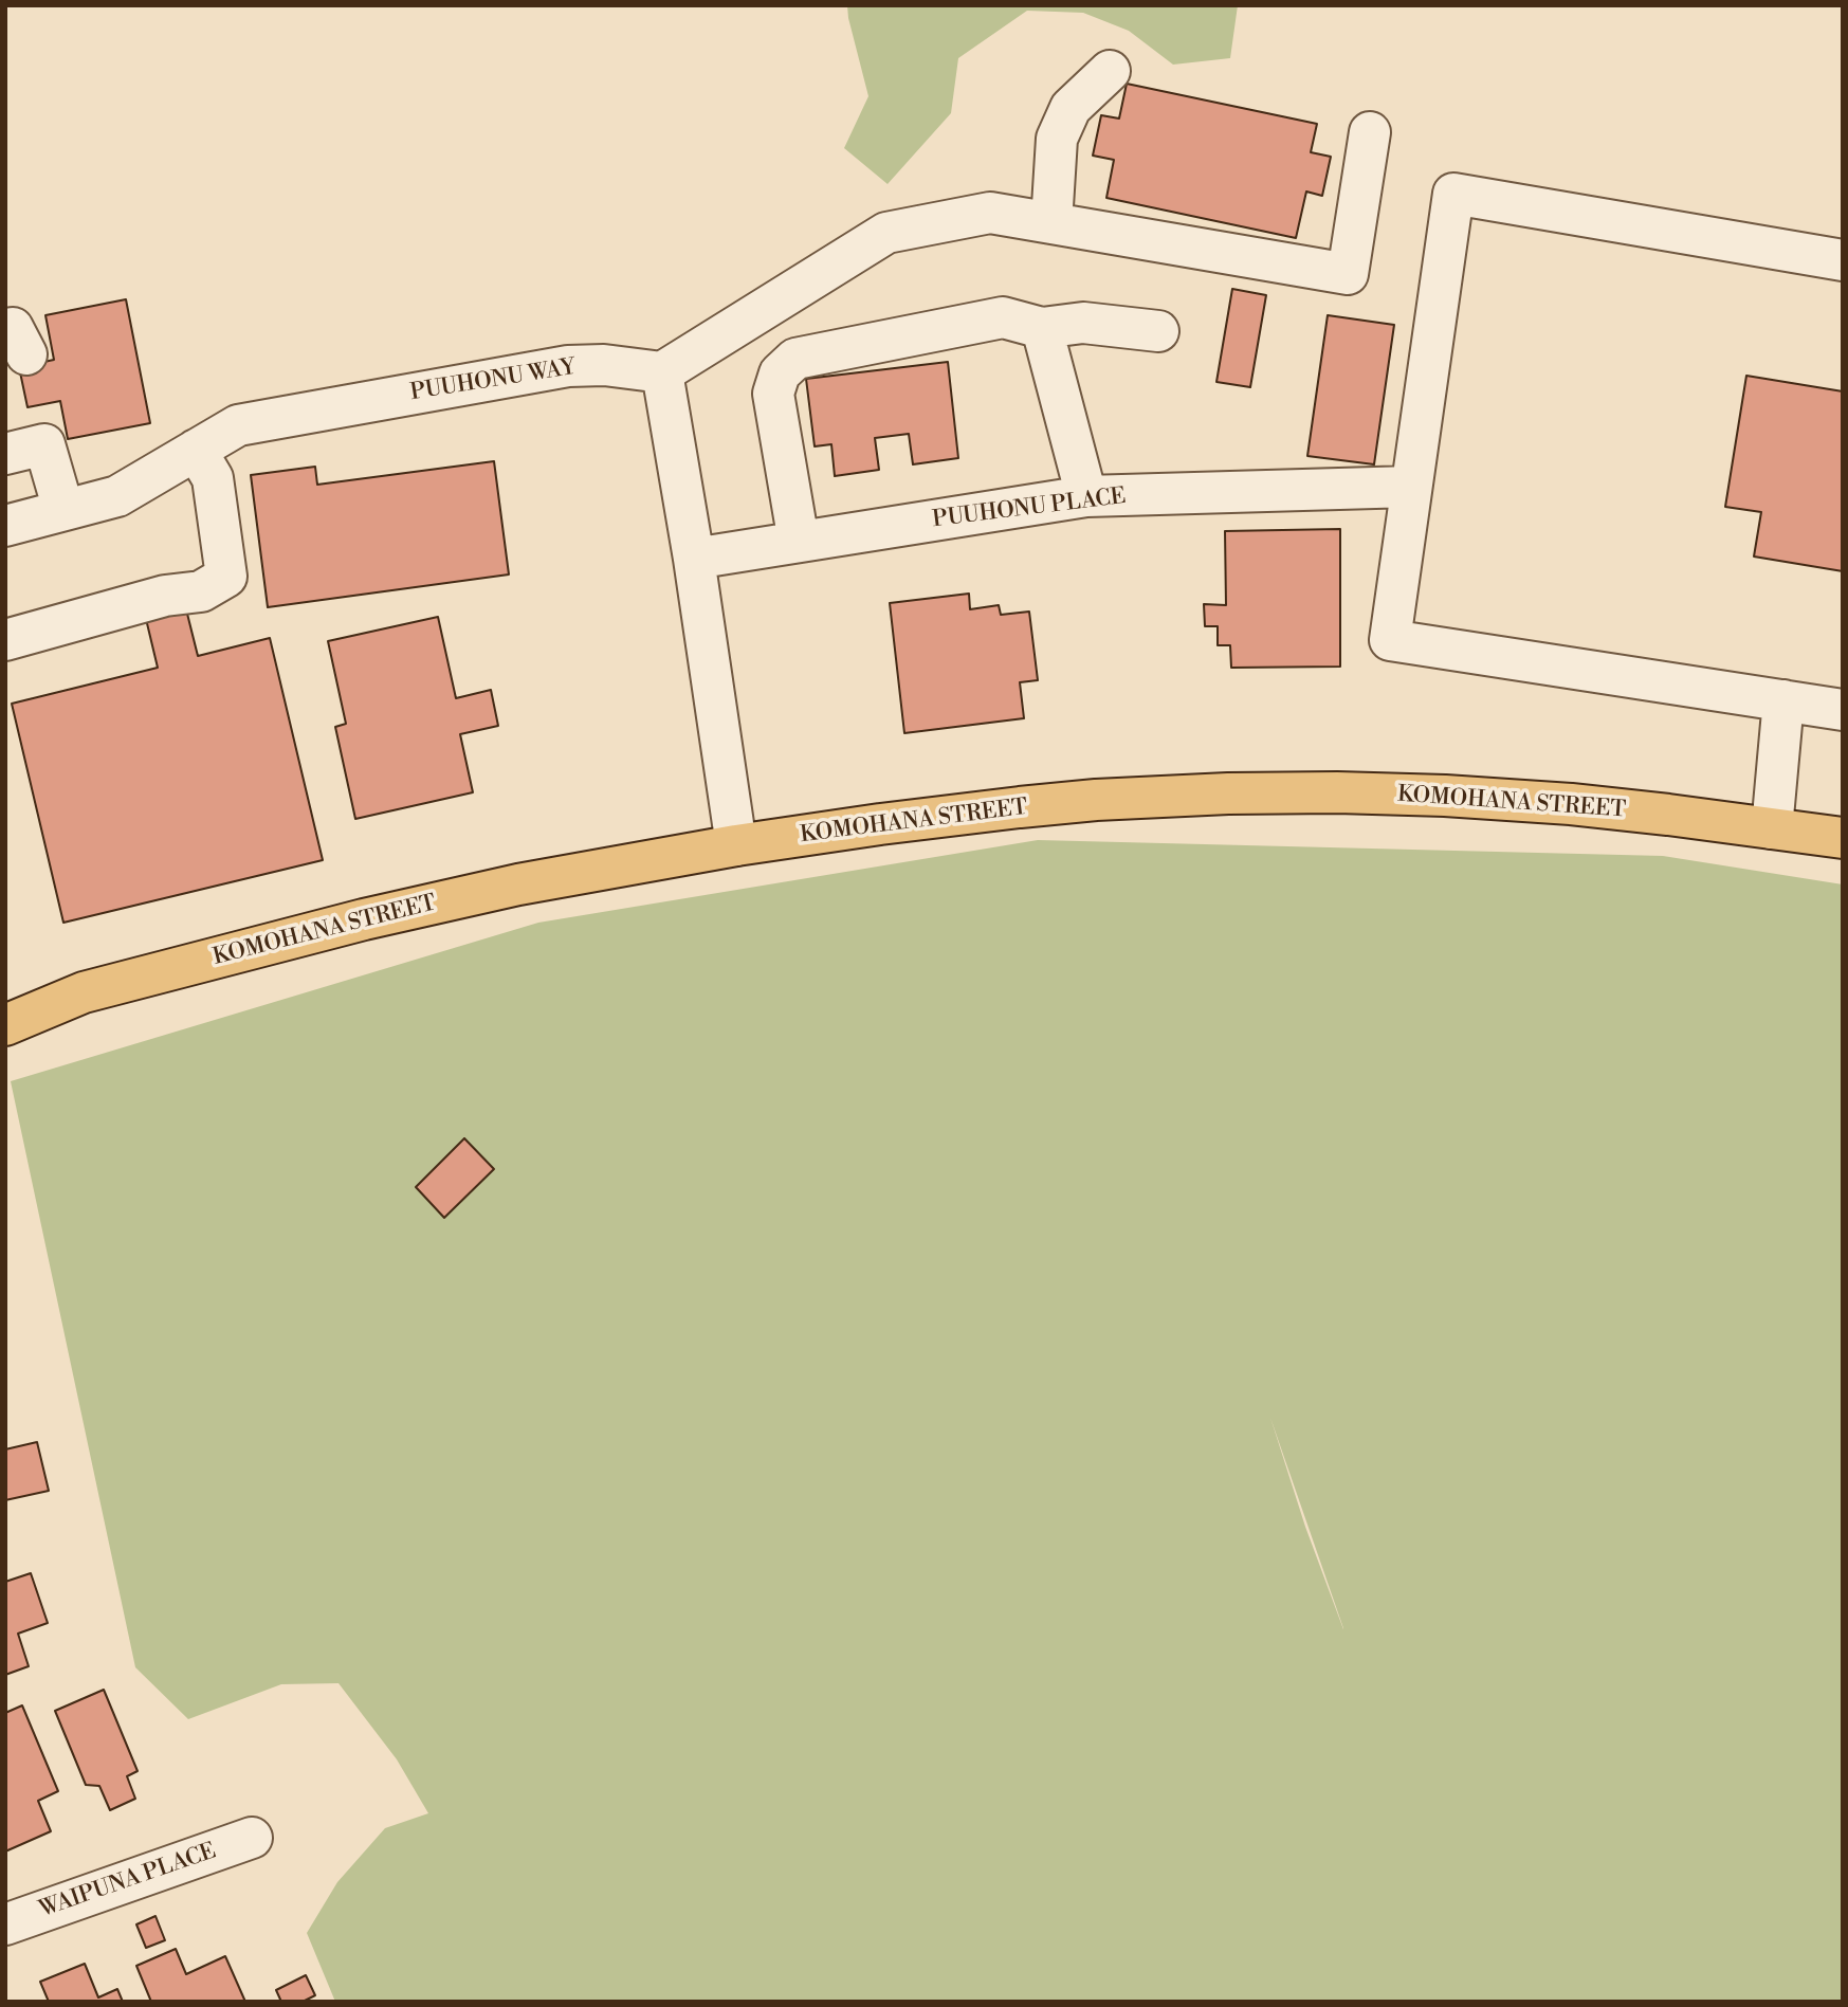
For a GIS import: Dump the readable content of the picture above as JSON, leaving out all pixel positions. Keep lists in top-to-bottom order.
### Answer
{
  "streets": {
    "main road": ["KOMOHANA STREET"],
    "street": ["PUUHONU WAY", "PUUHONU PLACE", "WAIPUNA PLACE"]
  }
}
